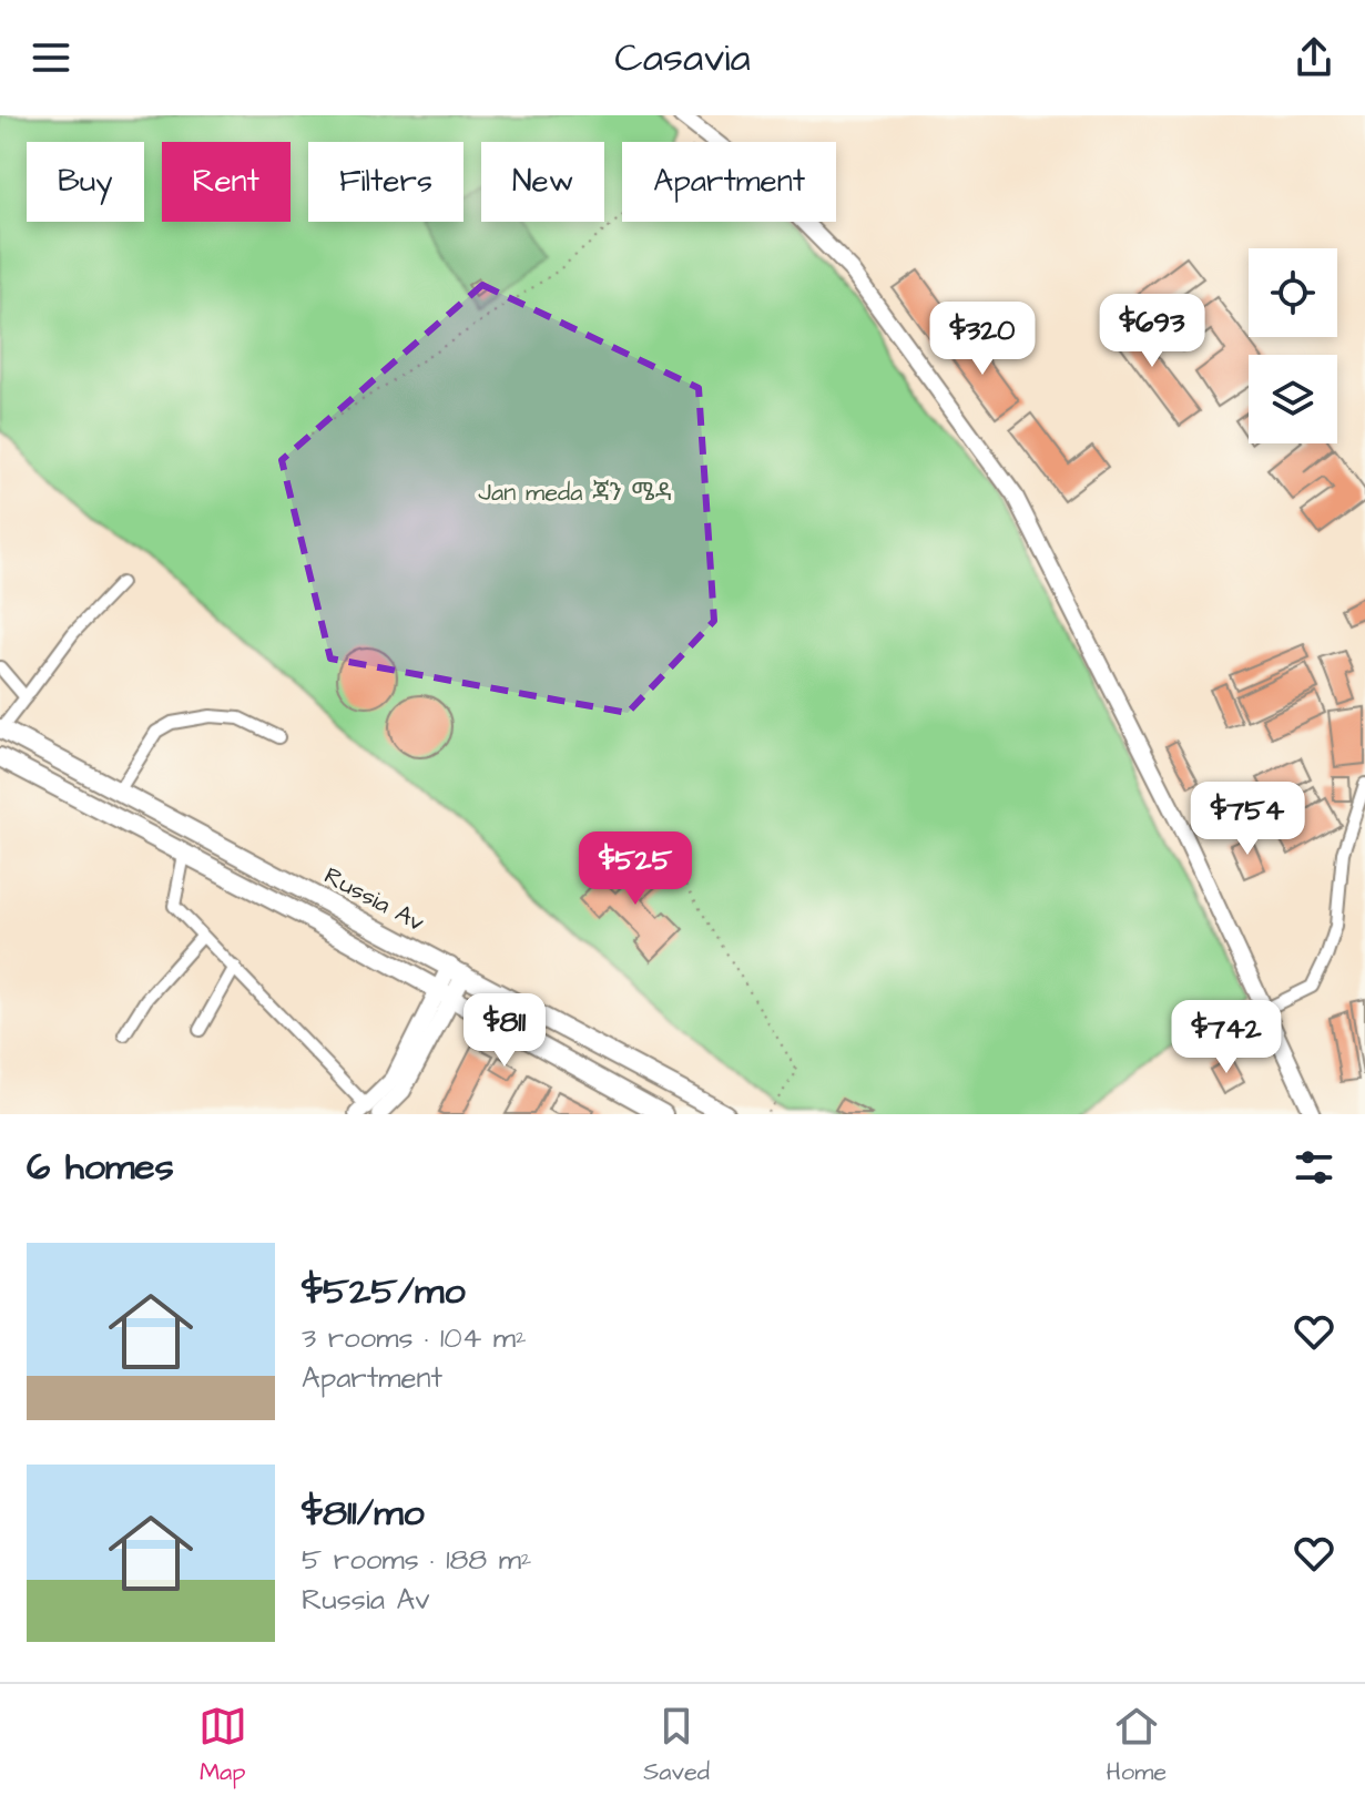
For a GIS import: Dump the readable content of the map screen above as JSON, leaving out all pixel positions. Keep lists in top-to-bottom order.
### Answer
{
  "streets": {
    "main road": ["Russia Av"]
  },
  "parks": ["Jan meda ጃን ሜዳ"],
  "page": {
    "header": "Casavia",
    "chip": [
      "Buy",
      "Rent",
      "Filters",
      "New",
      "Apartment"
    ],
    "price": [
      "$693",
      "$320",
      "$754",
      "$525",
      "$811",
      "$742"
    ],
    "heading": "6 homes",
    "list": [
      {
        "name": "$525/mo",
        "note": "3 rooms · 104 m² · Apartment"
      },
      {
        "name": "$811/mo",
        "note": "5 rooms · 188 m² · Russia Av"
      }
    ],
    "tabs": ["Map", "Saved", "Home"]
  }
}
